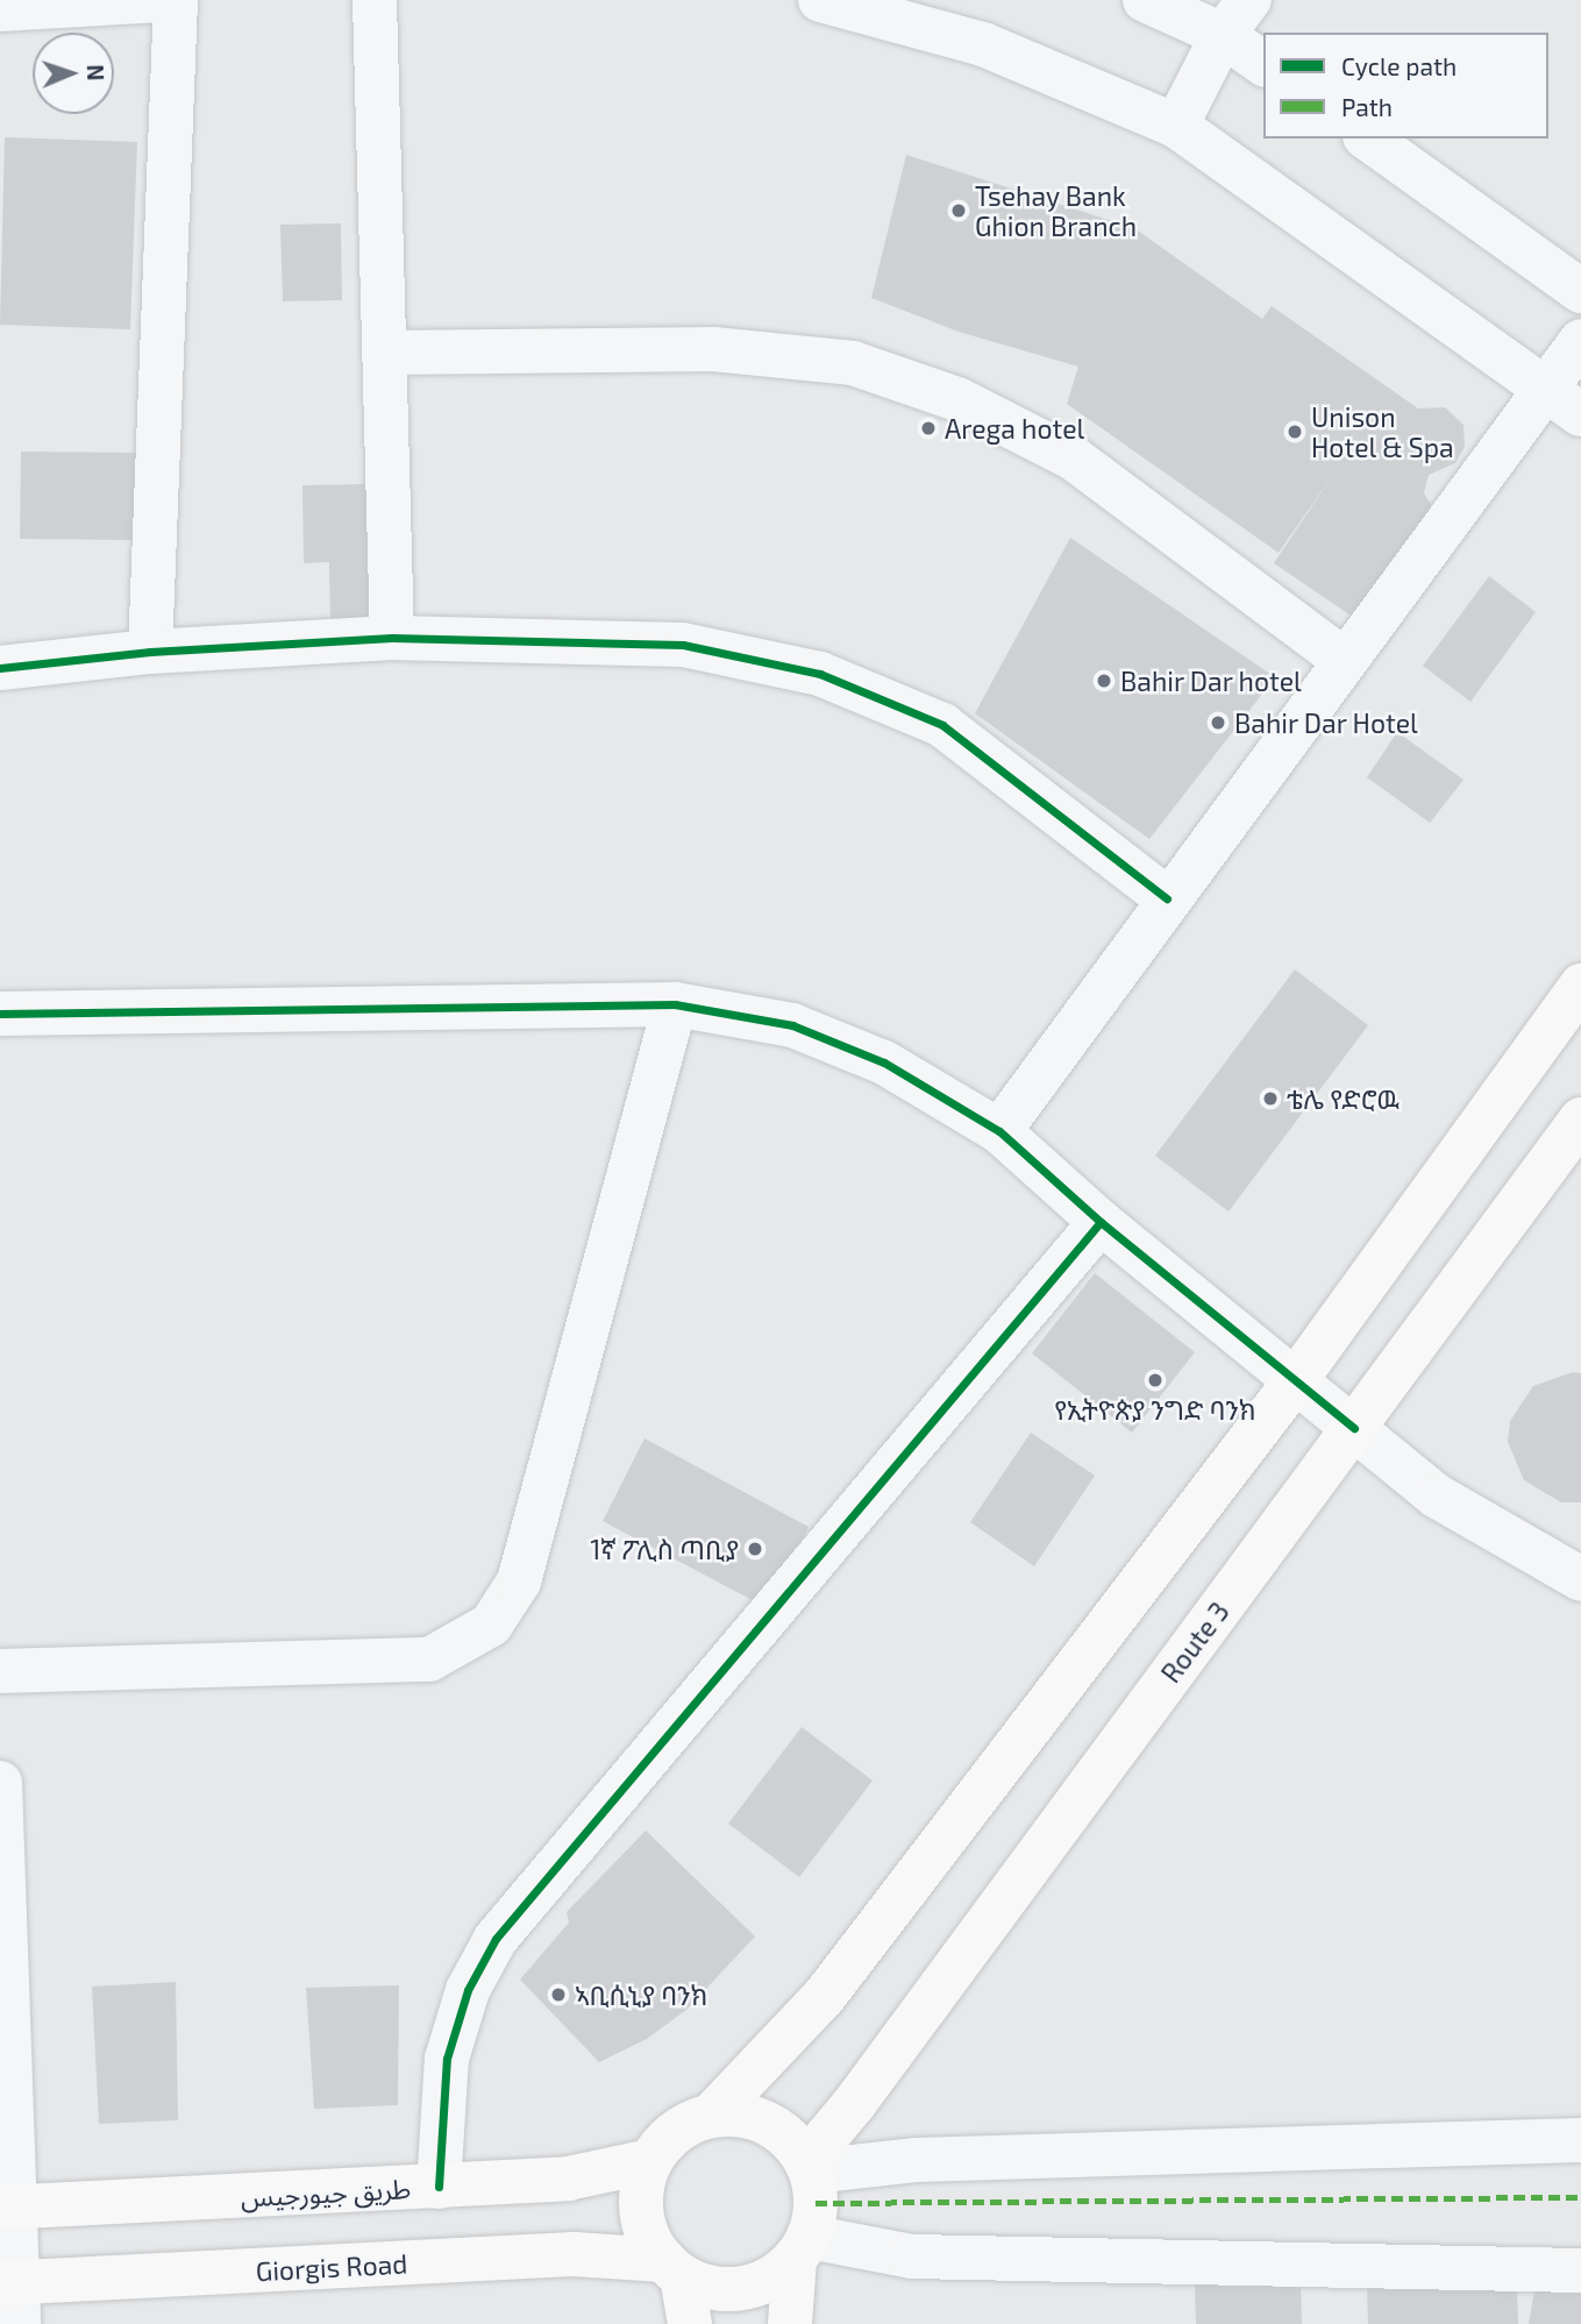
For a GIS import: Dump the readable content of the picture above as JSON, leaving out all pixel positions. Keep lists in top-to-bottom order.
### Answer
{
  "streets": {
    "main road": ["Route 3", "طريق جيورجيس", "Giorgis Road"]
  },
  "crossings": [
    ["Route 3", "طريق جيورجيس"],
    ["Route 3", "Giorgis Road"],
    ["طريق جيورجيس", "Giorgis Road"]
  ],
  "places": [
    "Tsehay Bank Ghion Branch",
    "Arega hotel",
    "Unison Hotel & Spa",
    "Bahir Dar hotel",
    "Bahir Dar Hotel",
    "ቴሌ የድሮዉ",
    "የኢትዮጵያ ንግድ ባንክ",
    "1ኛ ፖሊስ ጣቢያ",
    "ኣቢሲኒያ ባንክ"
  ],
  "legend": ["Cycle path", "Path"],
  "north": "right"
}
